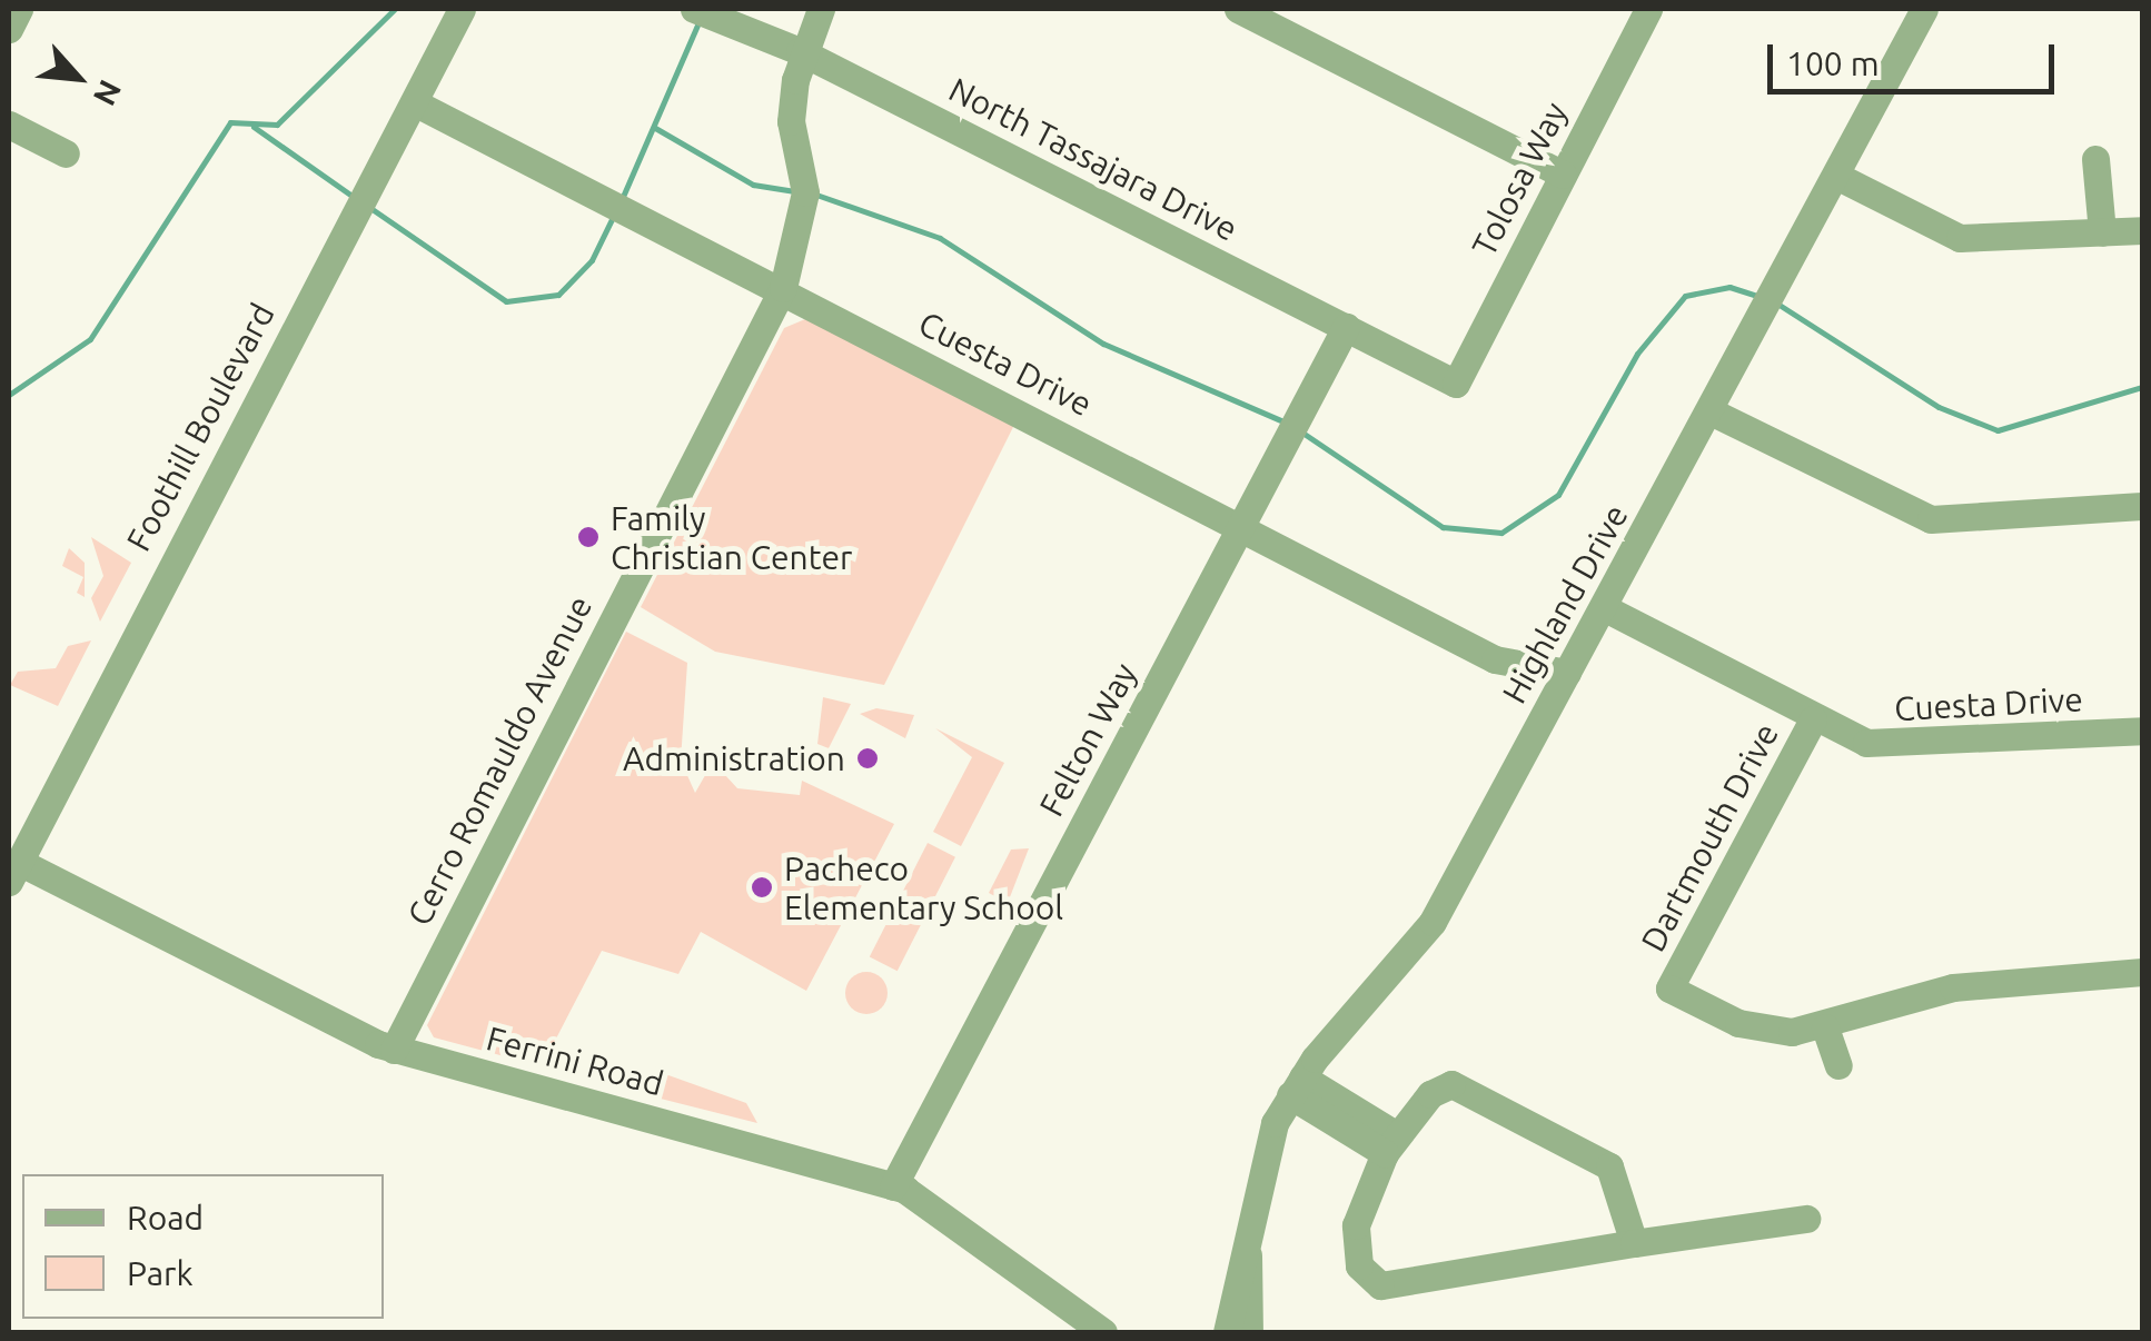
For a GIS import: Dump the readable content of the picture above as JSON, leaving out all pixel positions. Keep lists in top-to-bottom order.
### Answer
{
  "streets": {
    "street": [
      "North Tassajara Drive",
      "Tolosa Way",
      "Cuesta Drive",
      "Foothill Boulevard",
      "Highland Drive",
      "Felton Way",
      "Cerro Romauldo Avenue",
      "Dartmouth Drive",
      "Ferrini Road"
    ]
  },
  "crossings": [
    ["North Tassajara Drive", "Tolosa Way"],
    ["North Tassajara Drive", "Felton Way"],
    ["North Tassajara Drive", "Cerro Romauldo Avenue"],
    ["Cuesta Drive", "Foothill Boulevard"],
    ["Cuesta Drive", "Highland Drive"],
    ["Cuesta Drive", "Felton Way"],
    ["Cuesta Drive", "Cerro Romauldo Avenue"],
    ["Cuesta Drive", "Dartmouth Drive"],
    ["Foothill Boulevard", "Ferrini Road"],
    ["Felton Way", "Ferrini Road"],
    ["Cerro Romauldo Avenue", "Ferrini Road"]
  ],
  "places": ["Family Christian Center", "Administration", "Pacheco Elementary School"],
  "legend": ["Road", "Park"],
  "scale_bar": "100 m",
  "north": "bottom right"
}
